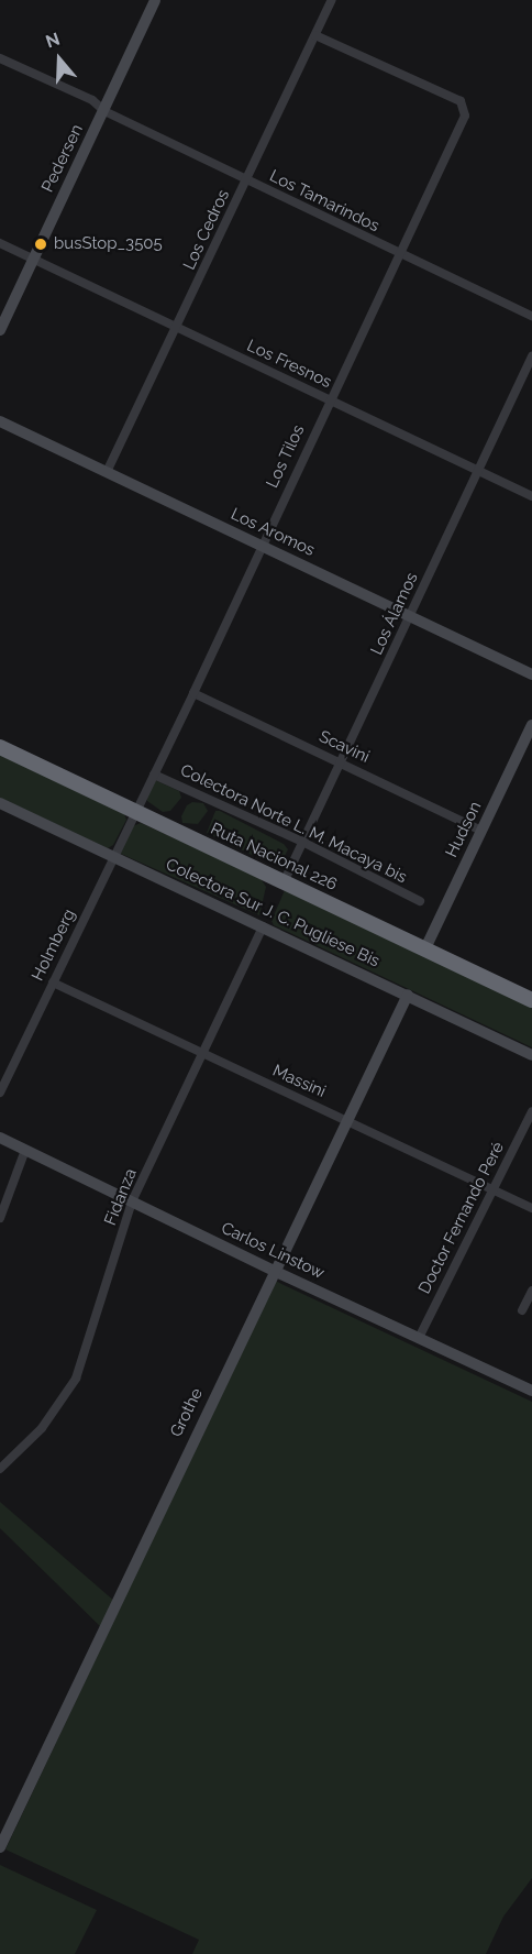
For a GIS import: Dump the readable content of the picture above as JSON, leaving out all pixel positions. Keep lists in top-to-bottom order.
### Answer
{
  "streets": {
    "highway": ["Ruta Nacional 226"],
    "street": [
      "Pedersen",
      "Los Tamarindos",
      "Los Cedros",
      "Los Fresnos",
      "Los Tilos",
      "Los Aromos",
      "Los Álamos",
      "Scavini",
      "Colectora Norte L. M. Macaya bis",
      "Hudson",
      "Colectora Sur J. C. Pugliese Bis",
      "Holmberg",
      "Massini",
      "Fidanza",
      "Doctor Fernando Peré",
      "Carlos Linstow",
      "Grothe"
    ]
  },
  "crossings": [
    ["Pedersen", "Los Tamarindos"],
    ["Pedersen", "Los Fresnos"],
    ["Los Tamarindos", "Los Cedros"],
    ["Los Tamarindos", "Los Tilos"],
    ["Los Cedros", "Los Fresnos"],
    ["Los Cedros", "Los Tilos"],
    ["Los Cedros", "Los Aromos"],
    ["Los Fresnos", "Los Tilos"],
    ["Los Fresnos", "Los Álamos"],
    ["Los Tilos", "Los Aromos"],
    ["Los Tilos", "Scavini"],
    ["Los Tilos", "Colectora Norte L. M. Macaya bis"],
    ["Los Tilos", "Ruta Nacional 226"],
    ["Los Tilos", "Holmberg"],
    ["Los Aromos", "Los Álamos"],
    ["Los Álamos", "Scavini"],
    ["Los Álamos", "Colectora Norte L. M. Macaya bis"],
    ["Los Álamos", "Ruta Nacional 226"],
    ["Scavini", "Hudson"],
    ["Hudson", "Ruta Nacional 226"],
    ["Ruta Nacional 226", "Holmberg"],
    ["Colectora Sur J. C. Pugliese Bis", "Holmberg"],
    ["Colectora Sur J. C. Pugliese Bis", "Fidanza"],
    ["Colectora Sur J. C. Pugliese Bis", "Grothe"],
    ["Holmberg", "Massini"],
    ["Massini", "Fidanza"],
    ["Massini", "Doctor Fernando Peré"],
    ["Massini", "Grothe"],
    ["Fidanza", "Carlos Linstow"],
    ["Doctor Fernando Peré", "Carlos Linstow"],
    ["Carlos Linstow", "Grothe"]
  ],
  "places": ["busStop_3505"],
  "north": "top"
}
